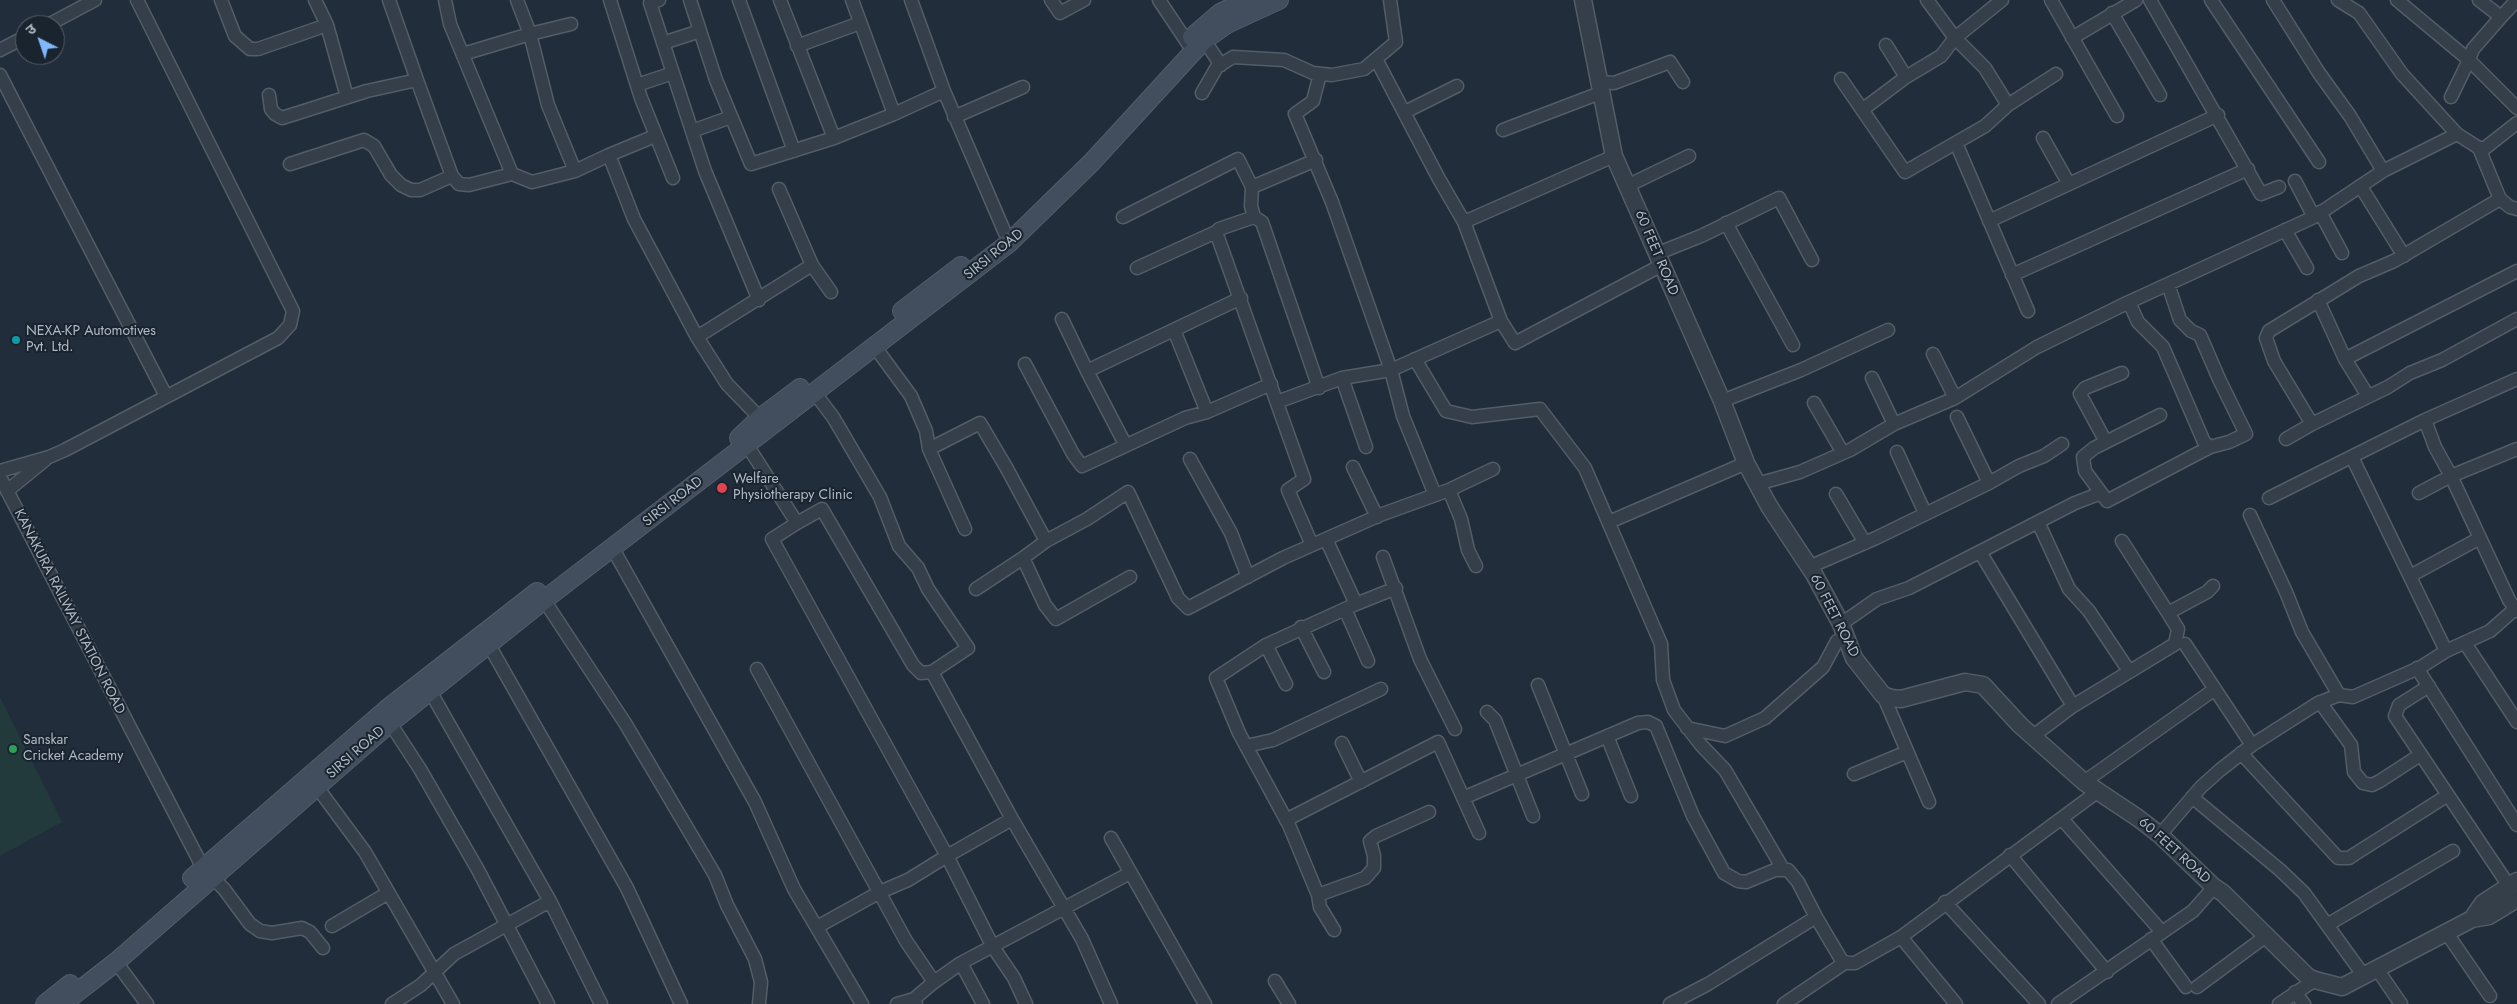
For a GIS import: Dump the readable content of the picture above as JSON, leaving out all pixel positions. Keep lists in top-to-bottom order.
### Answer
{
  "streets": {
    "main road": ["SIRSI ROAD"],
    "street": ["60 FEET ROAD", "KANAKURA RAILWAY STATION ROAD"]
  },
  "crossings": [
    ["SIRSI ROAD", "KANAKURA RAILWAY STATION ROAD"]
  ],
  "places": ["NEXA-KP Automotives Pvt. Ltd.", "Welfare Physiotherapy Clinic", "Sanskar Cricket Academy"],
  "north": "top left"
}
